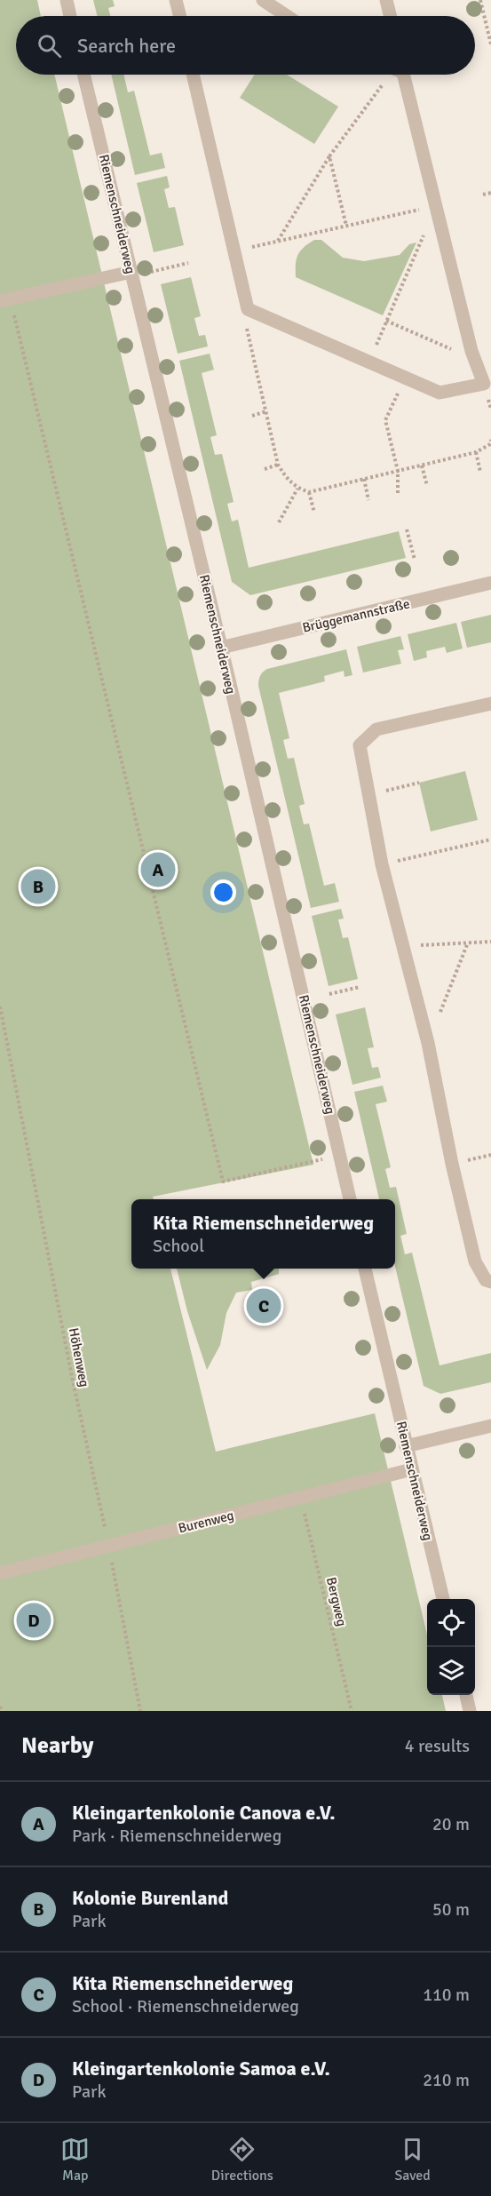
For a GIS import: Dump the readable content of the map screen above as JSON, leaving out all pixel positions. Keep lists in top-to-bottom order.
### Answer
{
  "streets": {
    "street": ["Riemenschneiderweg", "Brüggemannstraße", "Burenweg"],
    "path": ["Höhenweg", "Bergweg"]
  },
  "crossings": [
    ["Riemenschneiderweg", "Brüggemannstraße"],
    ["Riemenschneiderweg", "Burenweg"],
    ["Höhenweg", "Burenweg"],
    ["Burenweg", "Bergweg"]
  ],
  "page": {
    "search": "Search here",
    "pins": [
      "A",
      "B",
      "C",
      "D"
    ],
    "popup": ["Kita Riemenschneiderweg", "School"],
    "heading": ["Nearby", "4 results"],
    "list": [
      {
        "mark": "A",
        "name": "Kleingartenkolonie Canova e.V.",
        "note": "Park · Riemenschneiderweg",
        "value": "20 m"
      },
      {
        "mark": "B",
        "name": "Kolonie Burenland",
        "note": "Park",
        "value": "50 m"
      },
      {
        "mark": "C",
        "name": "Kita Riemenschneiderweg",
        "note": "School · Riemenschneiderweg",
        "value": "110 m"
      },
      {
        "mark": "D",
        "name": "Kleingartenkolonie Samoa e.V.",
        "note": "Park",
        "value": "210 m"
      }
    ],
    "nav": ["Map", "Directions", "Saved"]
  }
}
